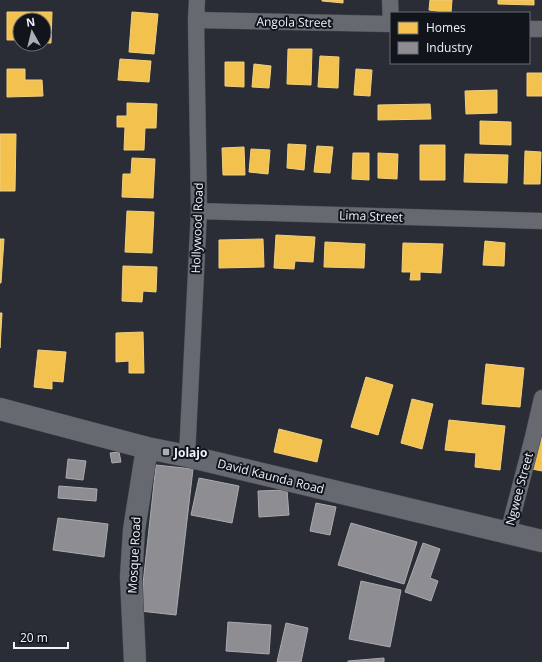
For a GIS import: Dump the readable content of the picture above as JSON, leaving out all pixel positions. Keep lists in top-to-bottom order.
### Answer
{
  "streets": {
    "street": [
      "Angola Street",
      "Lima Street",
      "Hollywood Road",
      "David Kaunda Road",
      "Ngwee Street",
      "Mosque Road"
    ]
  },
  "crossings": [
    ["Angola Street", "Hollywood Road"],
    ["Lima Street", "Hollywood Road"],
    ["Hollywood Road", "David Kaunda Road"],
    ["David Kaunda Road", "Ngwee Street"],
    ["David Kaunda Road", "Mosque Road"]
  ],
  "places": {
    "transit": ["Jolajo"]
  },
  "legend": ["Homes", "Industry"],
  "scale_bar": "20 m",
  "north": "top"
}
